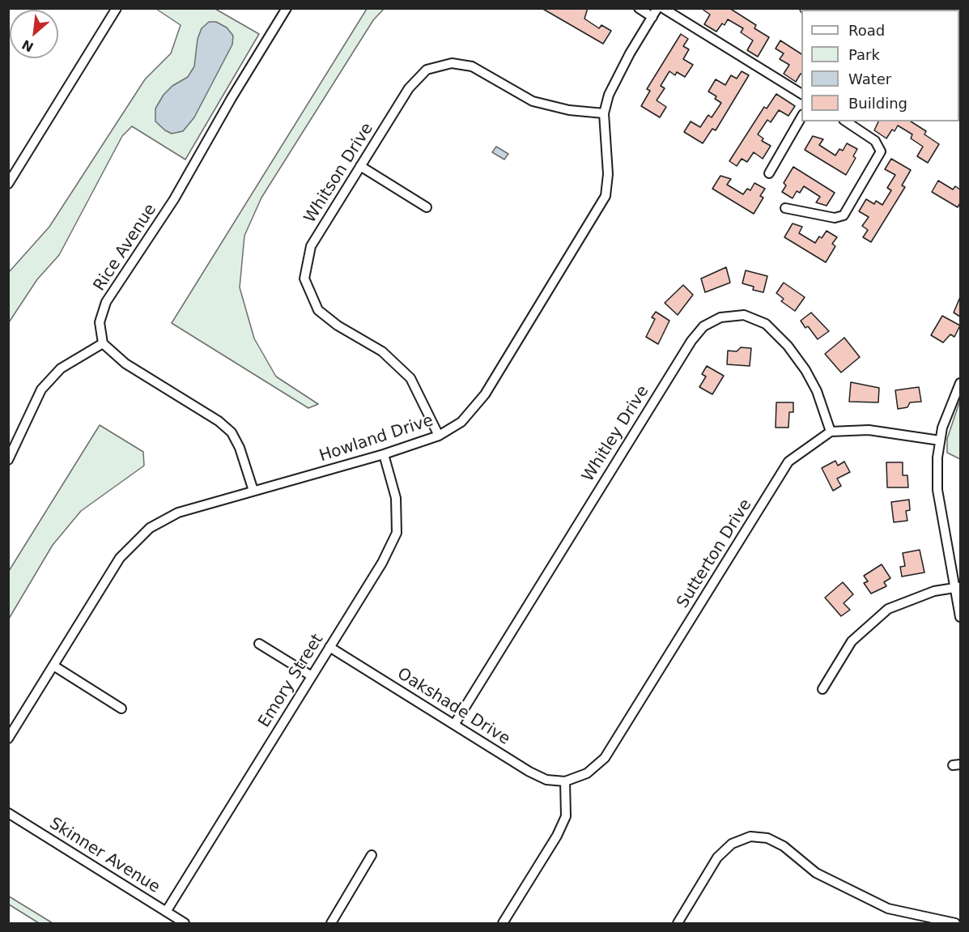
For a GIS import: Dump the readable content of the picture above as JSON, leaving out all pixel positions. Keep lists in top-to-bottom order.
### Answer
{
  "streets": {
    "street": [
      "Whitson Drive",
      "Rice Avenue",
      "Whitley Drive",
      "Howland Drive",
      "Sutterton Drive",
      "Emory Street",
      "Oakshade Drive",
      "Skinner Avenue"
    ]
  },
  "crossings": [
    ["Whitson Drive", "Howland Drive"],
    ["Whitley Drive", "Sutterton Drive"],
    ["Whitley Drive", "Oakshade Drive"],
    ["Howland Drive", "Emory Street"],
    ["Sutterton Drive", "Oakshade Drive"],
    ["Emory Street", "Oakshade Drive"],
    ["Emory Street", "Skinner Avenue"]
  ],
  "legend": [
    "Road",
    "Park",
    "Water",
    "Building"
  ],
  "north": "bottom left"
}
